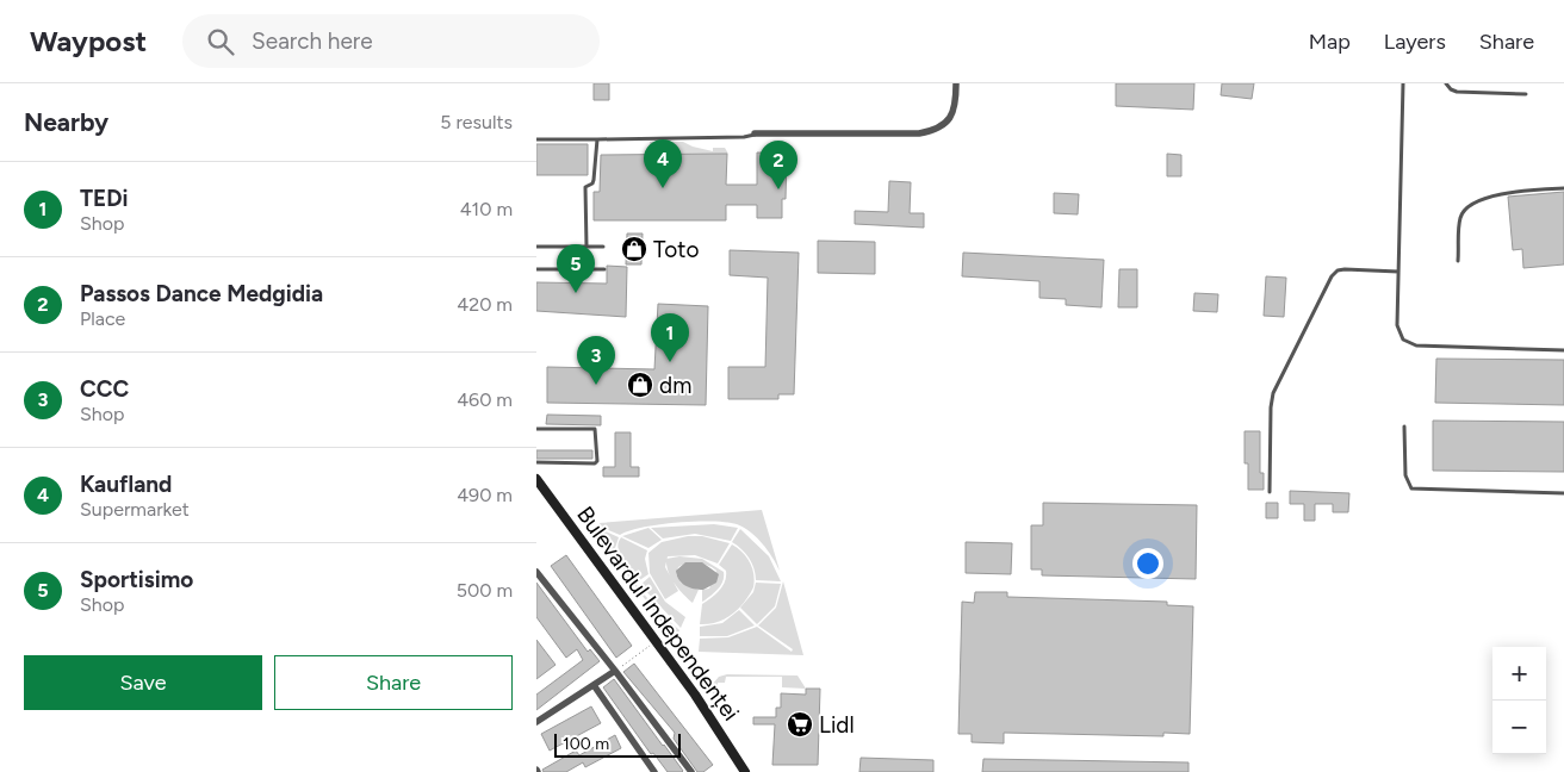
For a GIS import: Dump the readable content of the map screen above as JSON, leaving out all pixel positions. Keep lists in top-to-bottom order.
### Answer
{
  "streets": {
    "main road": ["Bulevardul Independenței"]
  },
  "places": {
    "shop": ["Toto", "dm"],
    "supermarket": ["Lidl"]
  },
  "scale_bar": "100 m",
  "page": {
    "header": "Waypost",
    "search": "Search here",
    "nav": ["Map", "Layers", "Share"],
    "heading": ["Nearby", "5 results"],
    "pins": [
      "4",
      "2",
      "5",
      "1",
      "3"
    ],
    "list": [
      {
        "mark": "1",
        "name": "TEDi",
        "note": "Shop",
        "value": "410 m"
      },
      {
        "mark": "2",
        "name": "Passos Dance Medgidia",
        "note": "Place",
        "value": "420 m"
      },
      {
        "mark": "3",
        "name": "CCC",
        "note": "Shop",
        "value": "460 m"
      },
      {
        "mark": "4",
        "name": "Kaufland",
        "note": "Supermarket",
        "value": "490 m"
      },
      {
        "mark": "5",
        "name": "Sportisimo",
        "note": "Shop",
        "value": "500 m"
      }
    ],
    "buttons": ["Save", "Share"],
    "map_buttons": ["+", "−"],
    "scale": "100 m"
  }
}
